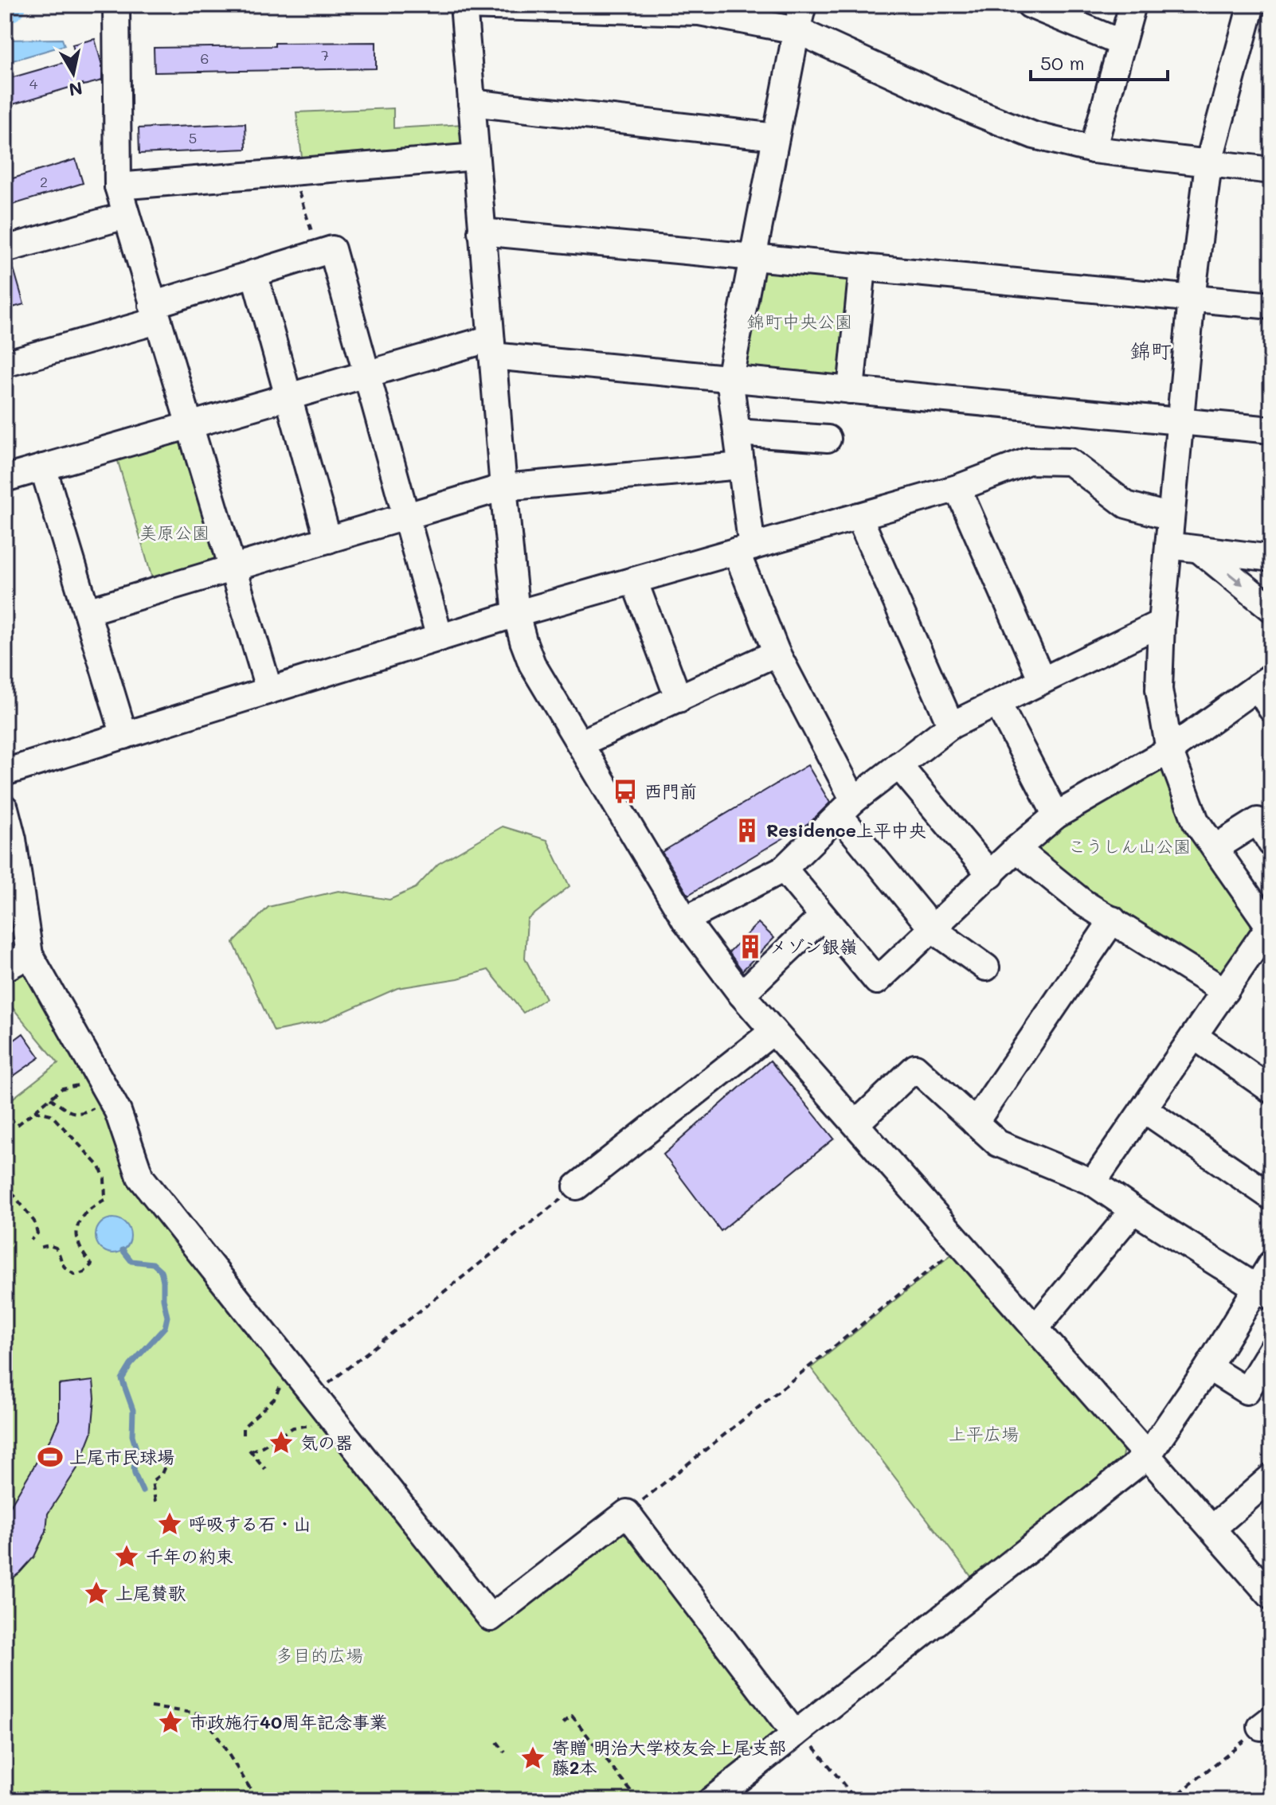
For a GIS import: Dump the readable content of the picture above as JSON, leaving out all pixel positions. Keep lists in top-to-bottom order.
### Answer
{
  "districts": ["錦町"],
  "parks": [
    "錦町中央公園",
    "美原公園",
    "こうしん山公園",
    "上平広場",
    "多目的広場"
  ],
  "places": {
    "bus stop": ["西門前"],
    "building": ["Residence上平中央", "メゾン銀嶺"],
    "place": [
      "気の器",
      "呼吸する石・山",
      "千年の約束",
      "上尾賛歌",
      "市政施行40周年記念事業",
      "寄贈 明治大学校友会上尾支部 藤2本"
    ],
    "sports": ["上尾市民球場"]
  },
  "house_numbers": [
    "7",
    "6",
    "4",
    "5",
    "2"
  ],
  "scale_bar": "50 m",
  "north": "bottom"
}
